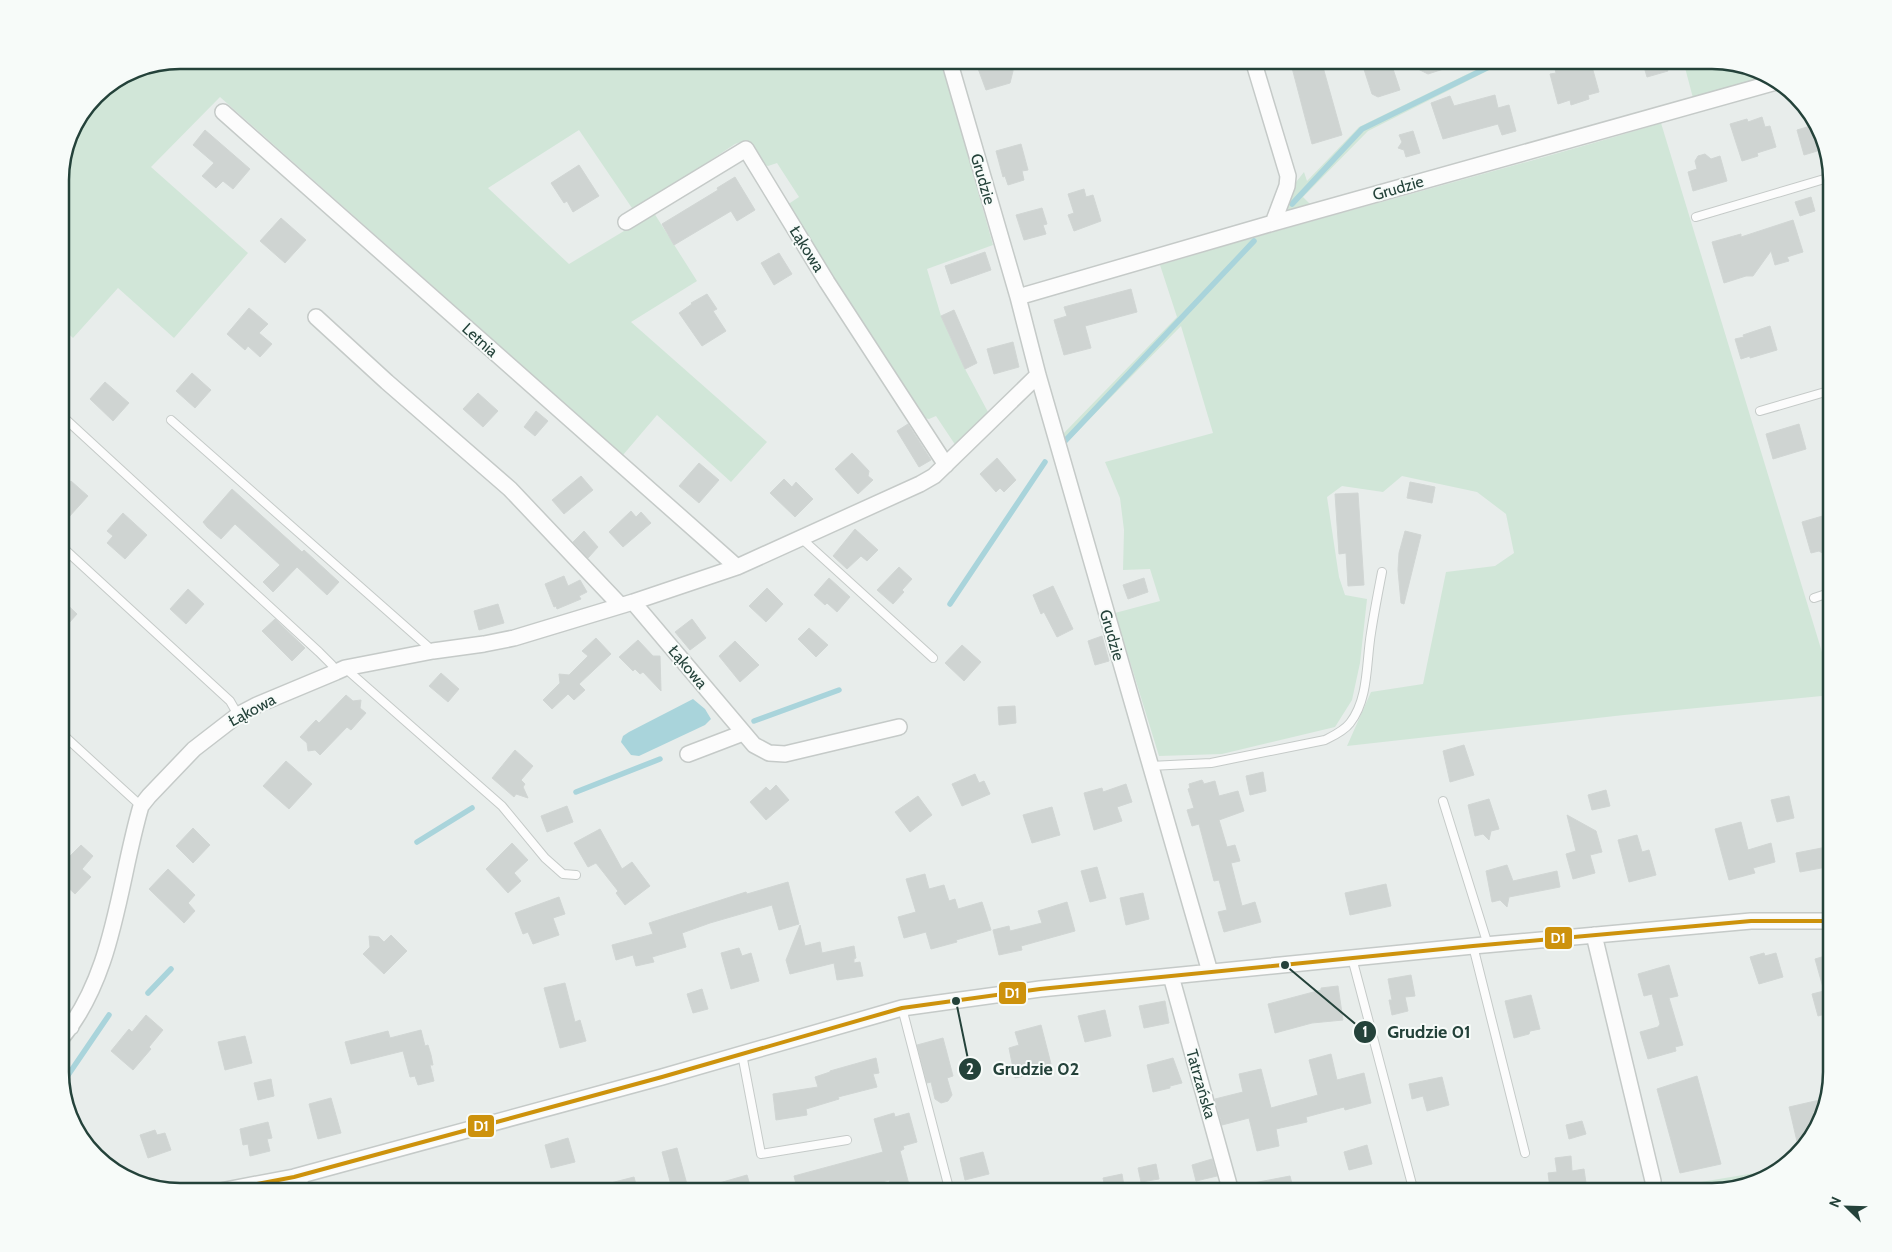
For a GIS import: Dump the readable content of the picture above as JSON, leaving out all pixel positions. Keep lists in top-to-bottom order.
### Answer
{
  "streets": {
    "street": [
      "Grudzie",
      "Łąkowa",
      "Letnia",
      "Tatrzańska"
    ]
  },
  "crossings": [
    ["Grudzie", "Łąkowa"],
    ["Łąkowa", "Letnia"]
  ],
  "places": ["Grudzie 01", "Grudzie 02"],
  "lines": ["transit line D1"],
  "north": "top left"
}
